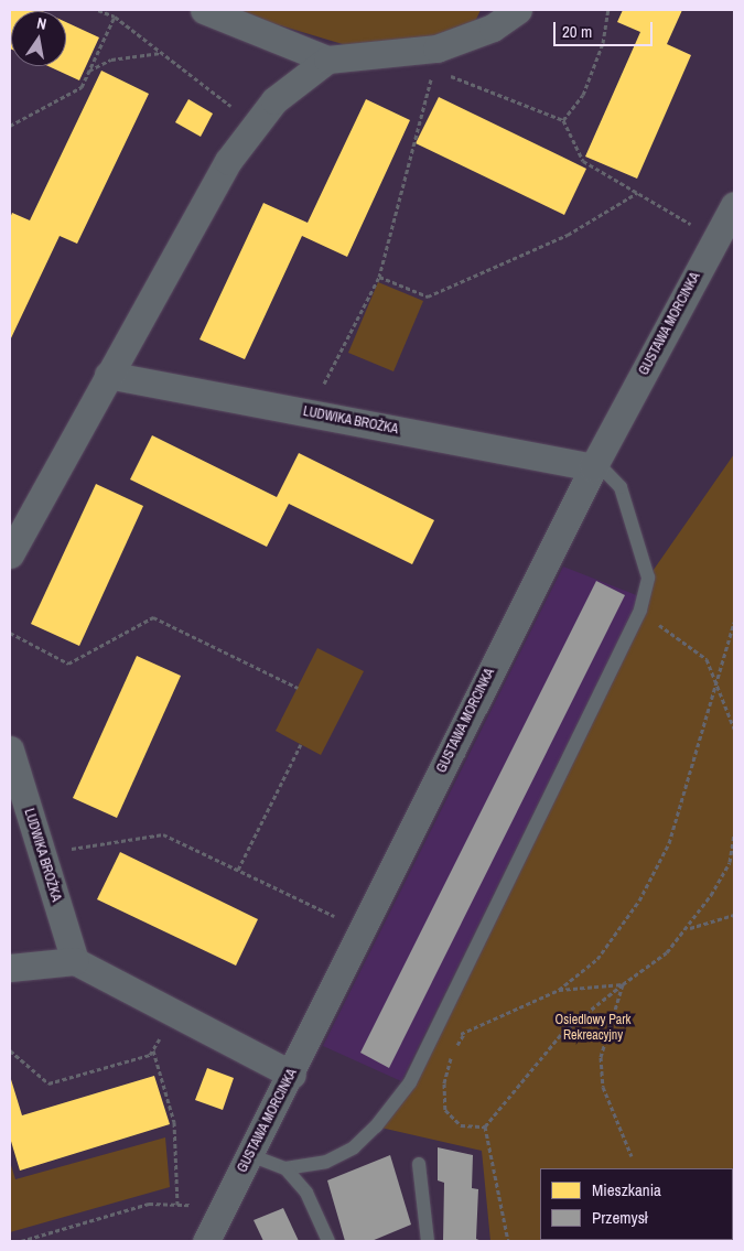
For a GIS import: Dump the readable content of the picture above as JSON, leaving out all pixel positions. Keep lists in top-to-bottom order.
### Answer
{
  "streets": {
    "street": ["GUSTAWA MORCINKA", "LUDWIKA BROŻKA"]
  },
  "crossings": [
    ["GUSTAWA MORCINKA", "LUDWIKA BROŻKA"]
  ],
  "parks": ["Osiedlowy Park Rekreacyjny"],
  "legend": ["Mieszkania", "Przemysł"],
  "scale_bar": "20 m",
  "north": "top"
}
